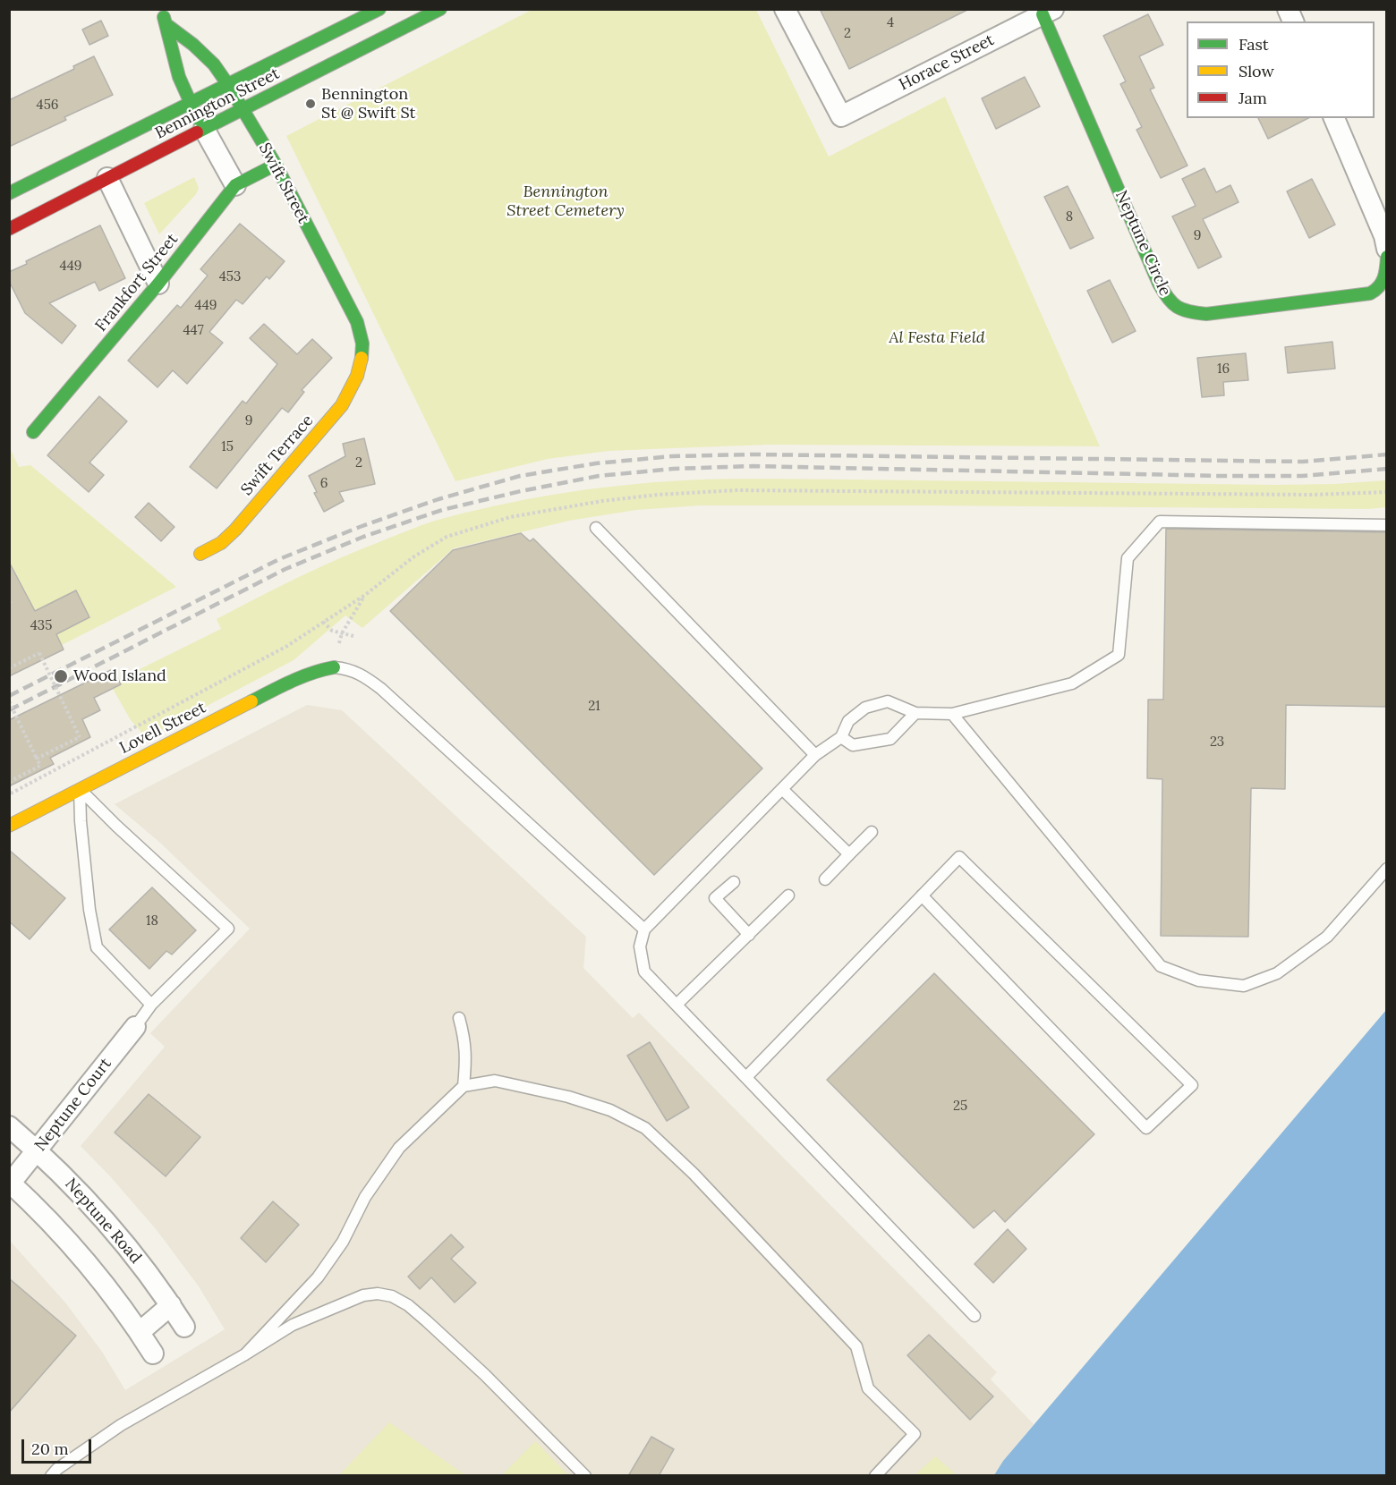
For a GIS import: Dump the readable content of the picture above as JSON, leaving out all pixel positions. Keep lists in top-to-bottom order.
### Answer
{
  "streets": {
    "street": [
      "Horace Street",
      "Bennington Street",
      "Swift Street",
      "Neptune Circle",
      "Frankfort Street",
      "Swift Terrace",
      "Lovell Street",
      "Neptune Court",
      "Neptune Road"
    ]
  },
  "crossings": [
    ["Horace Street", "Neptune Circle"],
    ["Bennington Street", "Swift Street"],
    ["Swift Street", "Frankfort Street"],
    ["Swift Street", "Swift Terrace"],
    ["Neptune Court", "Neptune Road"]
  ],
  "parks": ["Bennington Street Cemetery", "Al Festa Field"],
  "places": ["Bennington St @ Swift St", "Wood Island"],
  "house_numbers": [
    "4",
    "2",
    "456",
    "8",
    "9",
    "449",
    "453",
    "449",
    "447",
    "16",
    "9",
    "15",
    "2",
    "6",
    "435",
    "21",
    "23",
    "18",
    "25"
  ],
  "legend": ["Fast", "Slow", "Jam"],
  "scale_bar": "20 m"
}
